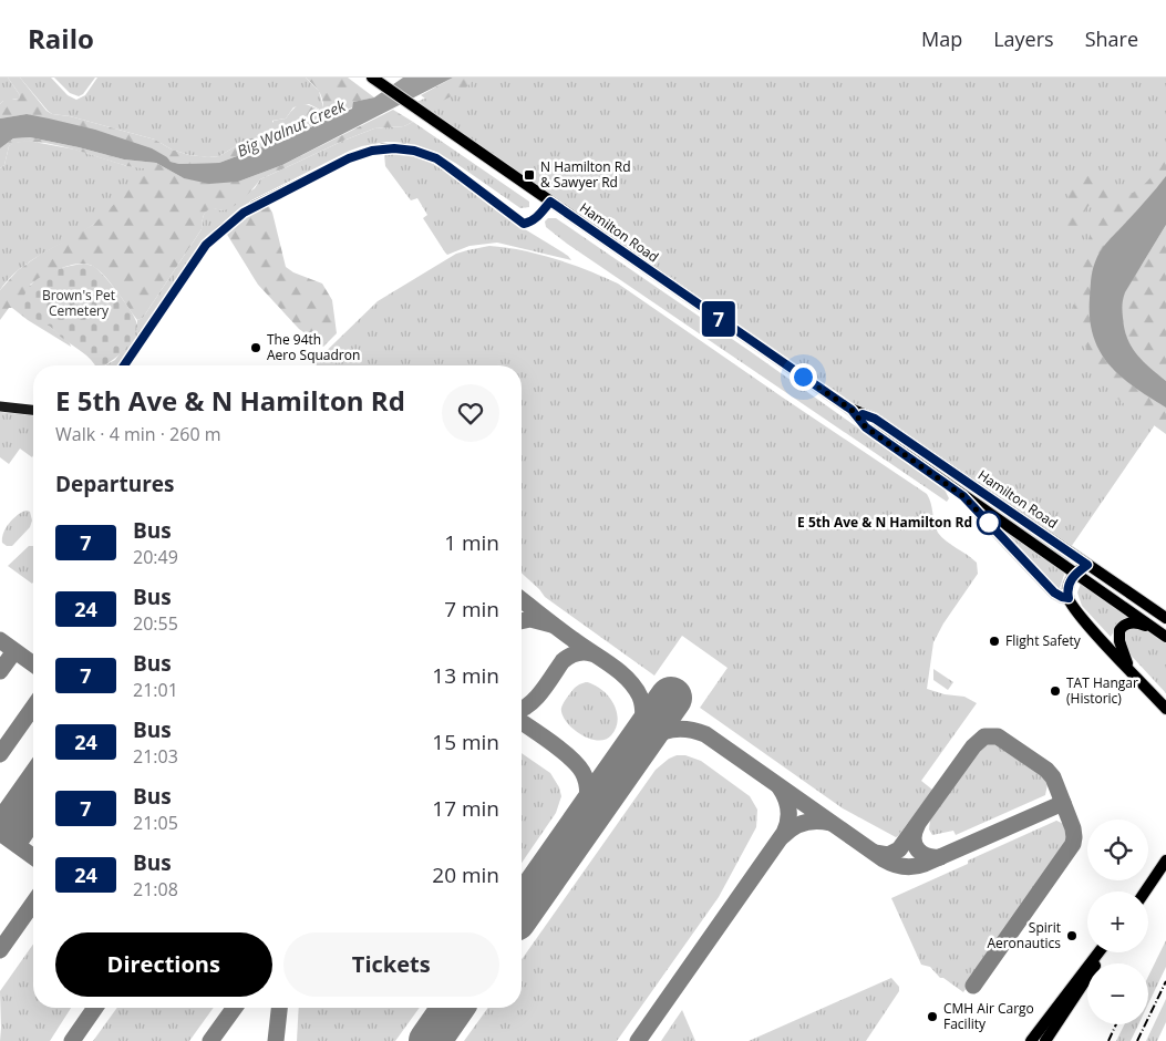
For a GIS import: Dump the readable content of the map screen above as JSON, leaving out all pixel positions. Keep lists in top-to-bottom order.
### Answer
{
  "streets": {
    "main road": ["Hamilton Road"]
  },
  "water": ["Big Walnut Creek"],
  "parks": ["Brown's Pet Cemetery"],
  "places": {
    "transit": ["N Hamilton Rd & Sawyer Rd"],
    "other": [
      "The 94th Aero Squadron",
      "E 5th Ave & N Hamilton Rd",
      "Flight Safety",
      "TAT Hangar (Historic)",
      "Spirit Aeronautics",
      "CMH Air Cargo Facility"
    ]
  },
  "lines": ["bus line 7"],
  "page": {
    "header": "Railo",
    "nav": ["Map", "Layers", "Share"],
    "on_map": "7",
    "heading": [
      ["E 5th Ave & N Hamilton Rd", "Walk · 4 min · 260 m"],
      "Departures"
    ],
    "list": [
      {
        "mark": "7",
        "name": "Bus",
        "note": "20:49",
        "value": "1 min"
      },
      {
        "mark": "24",
        "name": "Bus",
        "note": "20:55",
        "value": "7 min"
      },
      {
        "mark": "7",
        "name": "Bus",
        "note": "21:01",
        "value": "13 min"
      },
      {
        "mark": "24",
        "name": "Bus",
        "note": "21:03",
        "value": "15 min"
      },
      {
        "mark": "7",
        "name": "Bus",
        "note": "21:05",
        "value": "17 min"
      },
      {
        "mark": "24",
        "name": "Bus",
        "note": "21:08",
        "value": "20 min"
      }
    ],
    "map_buttons": ["+", "−"],
    "buttons": ["Directions", "Tickets"]
  }
}
